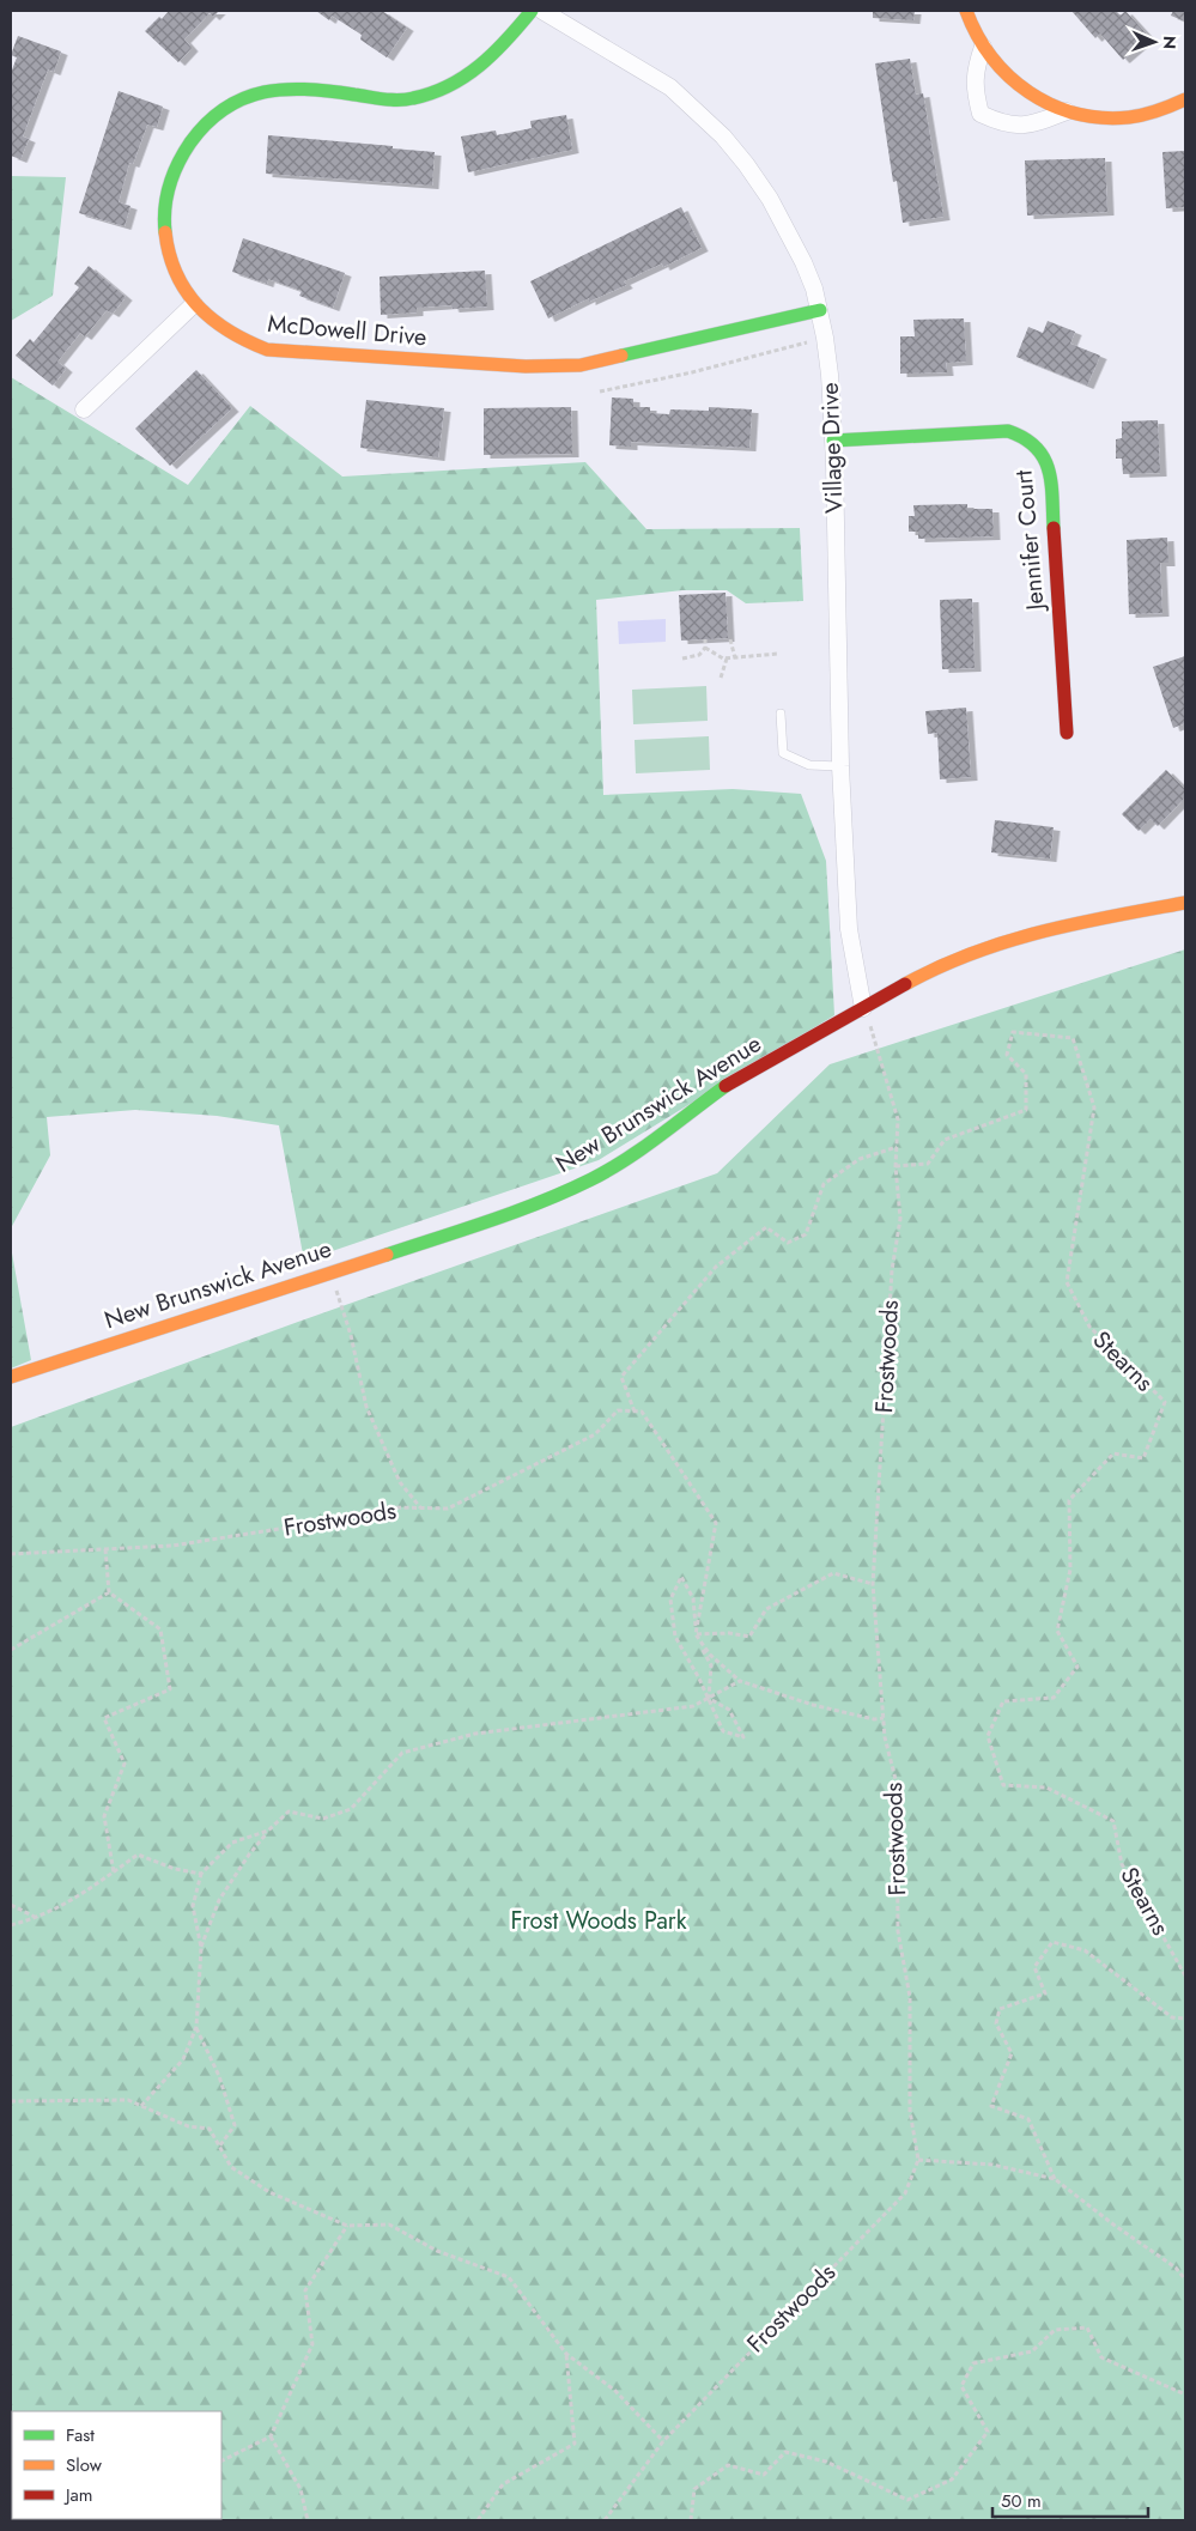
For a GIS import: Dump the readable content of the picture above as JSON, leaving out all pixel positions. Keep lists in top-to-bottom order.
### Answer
{
  "streets": {
    "street": [
      "McDowell Drive",
      "Village Drive",
      "Jennifer Court",
      "New Brunswick Avenue"
    ],
    "path": ["Frostwoods", "Stearns"]
  },
  "crossings": [
    ["McDowell Drive", "Village Drive"],
    ["Village Drive", "Jennifer Court"],
    ["Village Drive", "New Brunswick Avenue"],
    ["Village Drive", "Frostwoods"],
    ["New Brunswick Avenue", "Frostwoods"],
    ["Frostwoods", "Stearns"]
  ],
  "parks": ["Frost Woods Park"],
  "legend": ["Fast", "Slow", "Jam"],
  "scale_bar": "50 m",
  "north": "right"
}
